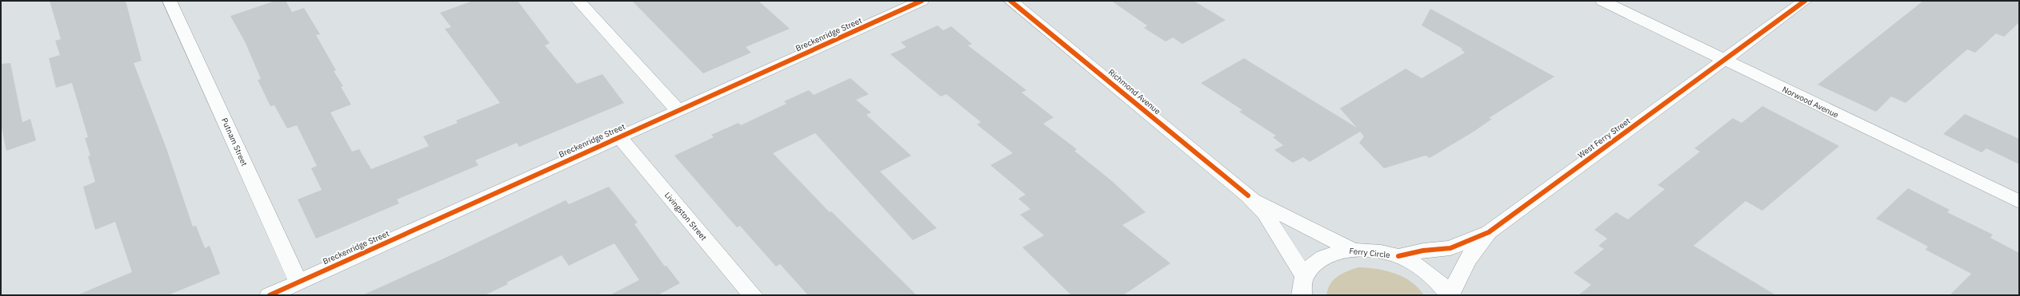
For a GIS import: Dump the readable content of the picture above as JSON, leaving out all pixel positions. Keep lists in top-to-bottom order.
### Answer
{
  "streets": {
    "street": [
      "Breckenridge Street",
      "Richmond Avenue",
      "Norwood Avenue",
      "West Ferry Street",
      "Putnam Street",
      "Livingston Street",
      "Ferry Circle"
    ]
  },
  "crossings": [
    ["Breckenridge Street", "Putnam Street"],
    ["Breckenridge Street", "Livingston Street"],
    ["Richmond Avenue", "Ferry Circle"],
    ["Norwood Avenue", "West Ferry Street"],
    ["West Ferry Street", "Ferry Circle"]
  ]
}
